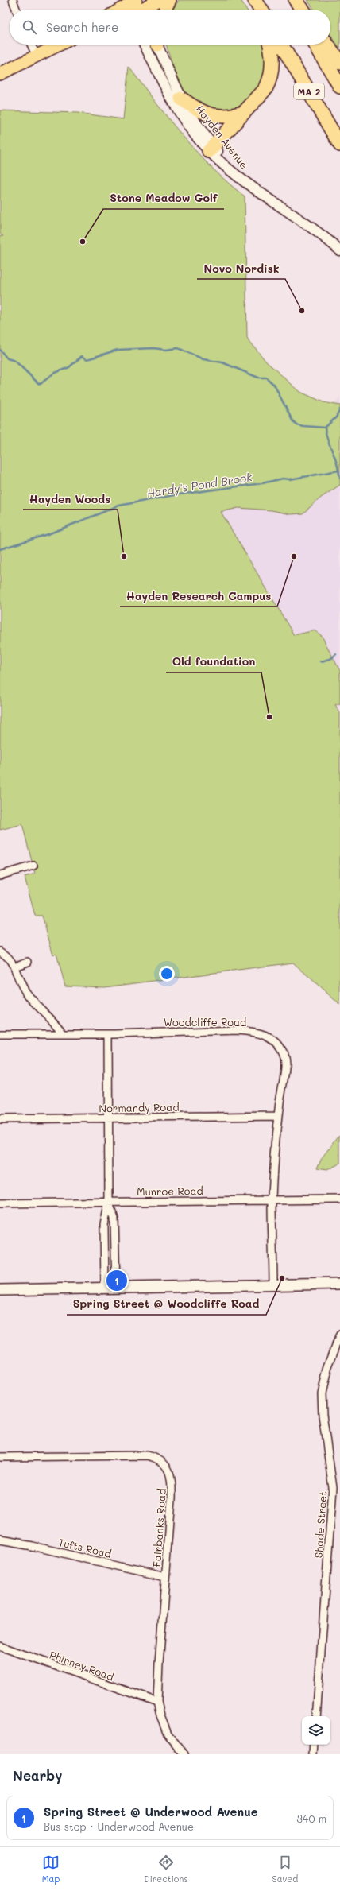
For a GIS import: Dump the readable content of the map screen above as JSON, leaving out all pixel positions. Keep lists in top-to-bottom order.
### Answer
{
  "streets": {
    "highway": ["MA 2"],
    "street": [
      "Hayden Avenue",
      "Woodcliffe Road",
      "Normandy Road",
      "Munroe Road",
      "Shade Street",
      "Fairbanks Road",
      "Tufts Road",
      "Phinney Road"
    ]
  },
  "crossings": [
    ["Woodcliffe Road", "Normandy Road"],
    ["Woodcliffe Road", "Munroe Road"],
    ["Fairbanks Road", "Tufts Road"],
    ["Fairbanks Road", "Phinney Road"]
  ],
  "water": ["Hardy's Pond Brook"],
  "places": [
    "Stone Meadow Golf",
    "Novo Nordisk",
    "Hayden Woods",
    "Hayden Research Campus",
    "Old foundation",
    "Spring Street @ Woodcliffe Road"
  ],
  "page": {
    "search": "Search here",
    "pins": "1",
    "heading": "Nearby",
    "list": [
      {
        "mark": "1",
        "name": "Spring Street @ Underwood Avenue",
        "note": "Bus stop · Underwood Avenue",
        "value": "340 m"
      }
    ],
    "nav": ["Map", "Directions", "Saved"]
  }
}
